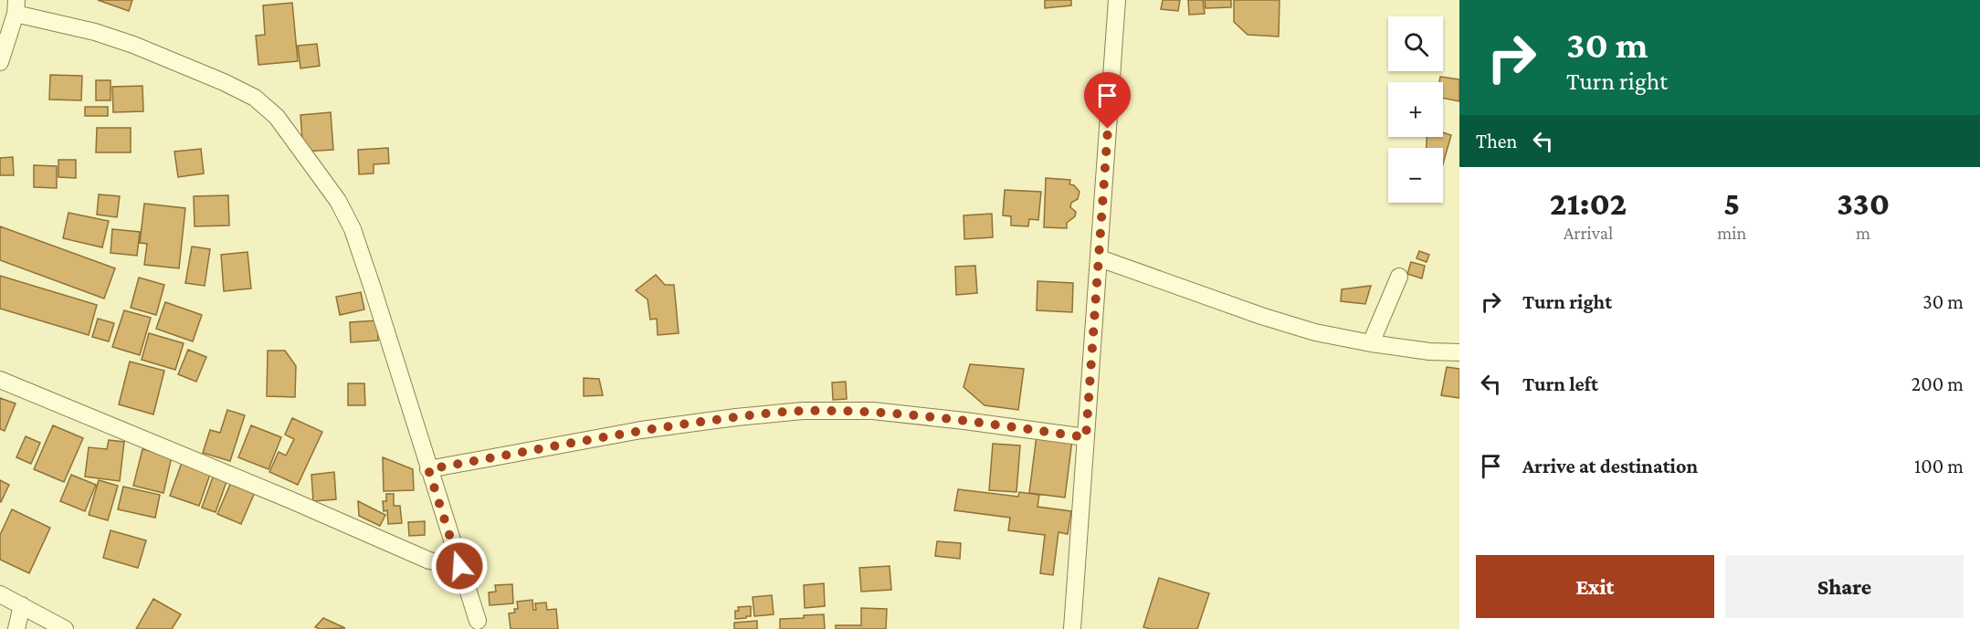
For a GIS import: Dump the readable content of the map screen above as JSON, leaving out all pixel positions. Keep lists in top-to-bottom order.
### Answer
{
  "page": {
    "turn": ["30 m", "Turn right"],
    "map_buttons": ["+", "−"],
    "then": "Then",
    "eta": [
      "21:02",
      "Arrival",
      "5",
      "min",
      "330",
      "m"
    ],
    "list": [
      {
        "name": "Turn right",
        "value": "30 m"
      },
      {
        "name": "Turn left",
        "value": "200 m"
      },
      {
        "name": "Arrive at destination",
        "value": "100 m"
      }
    ],
    "buttons": ["Exit", "Share"]
  }
}
